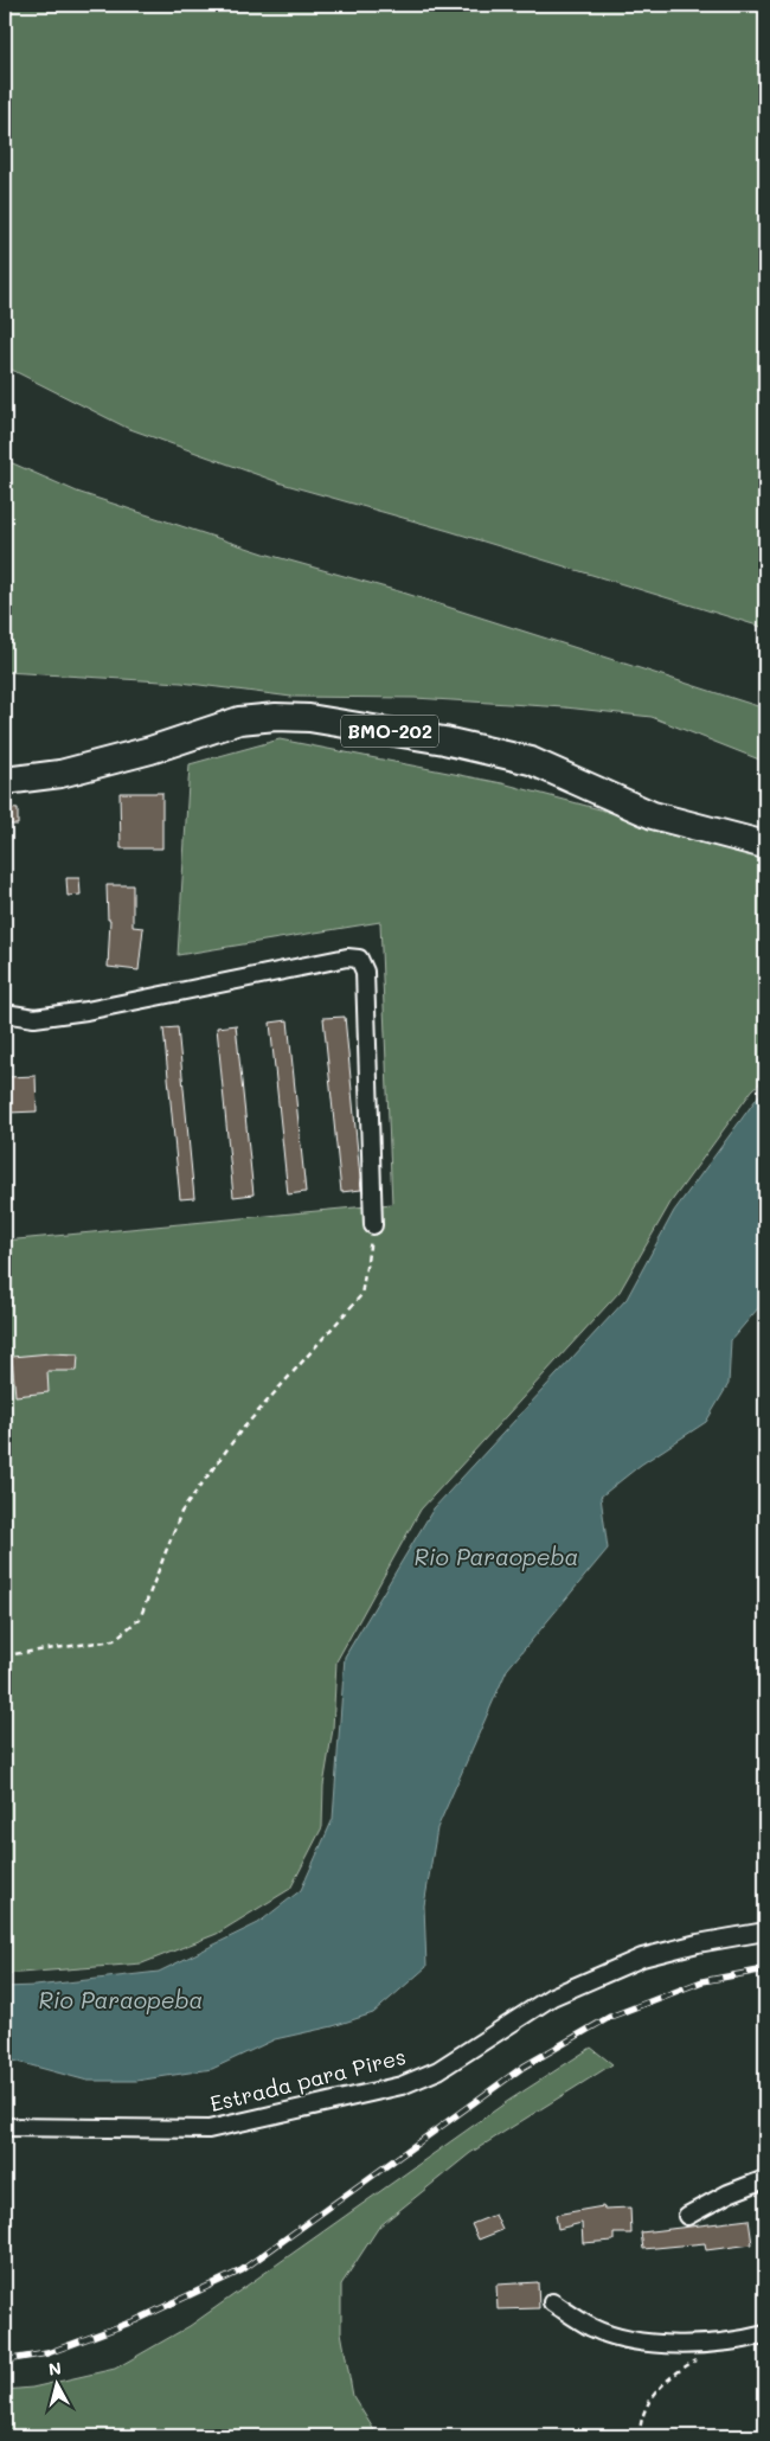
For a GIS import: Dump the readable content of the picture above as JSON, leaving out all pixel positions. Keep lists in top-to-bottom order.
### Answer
{
  "streets": {
    "main road": ["BMO-202"],
    "street": ["Estrada para Pires"]
  },
  "water": ["Rio Paraopeba"],
  "north": "top"
}
